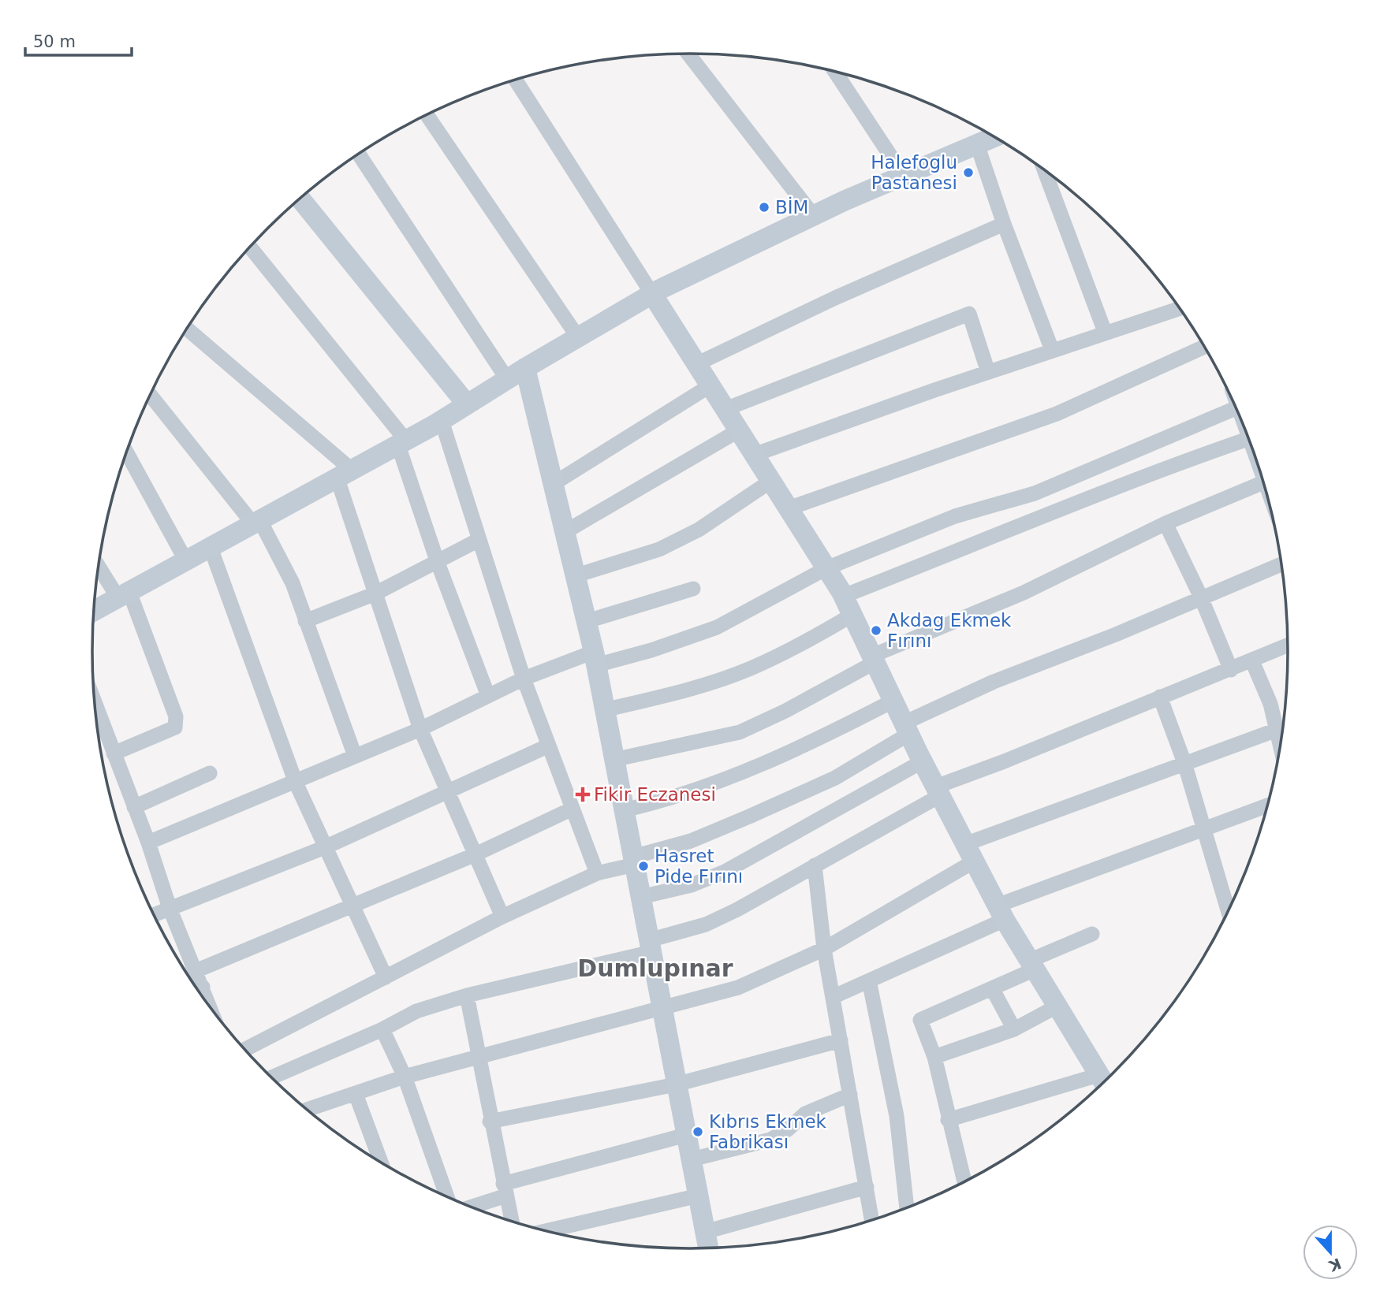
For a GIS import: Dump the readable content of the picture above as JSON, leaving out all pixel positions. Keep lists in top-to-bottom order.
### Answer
{
  "districts": ["Dumlupınar"],
  "places": {
    "other": [
      "Halefoglu Pastanesi",
      "BİM",
      "Akdag Ekmek Fırını",
      "Hasret Pide Fırını",
      "Kıbrıs Ekmek Fabrikası"
    ],
    "health": ["Fikir Eczanesi"]
  },
  "scale_bar": "50 m",
  "north": "bottom"
}
